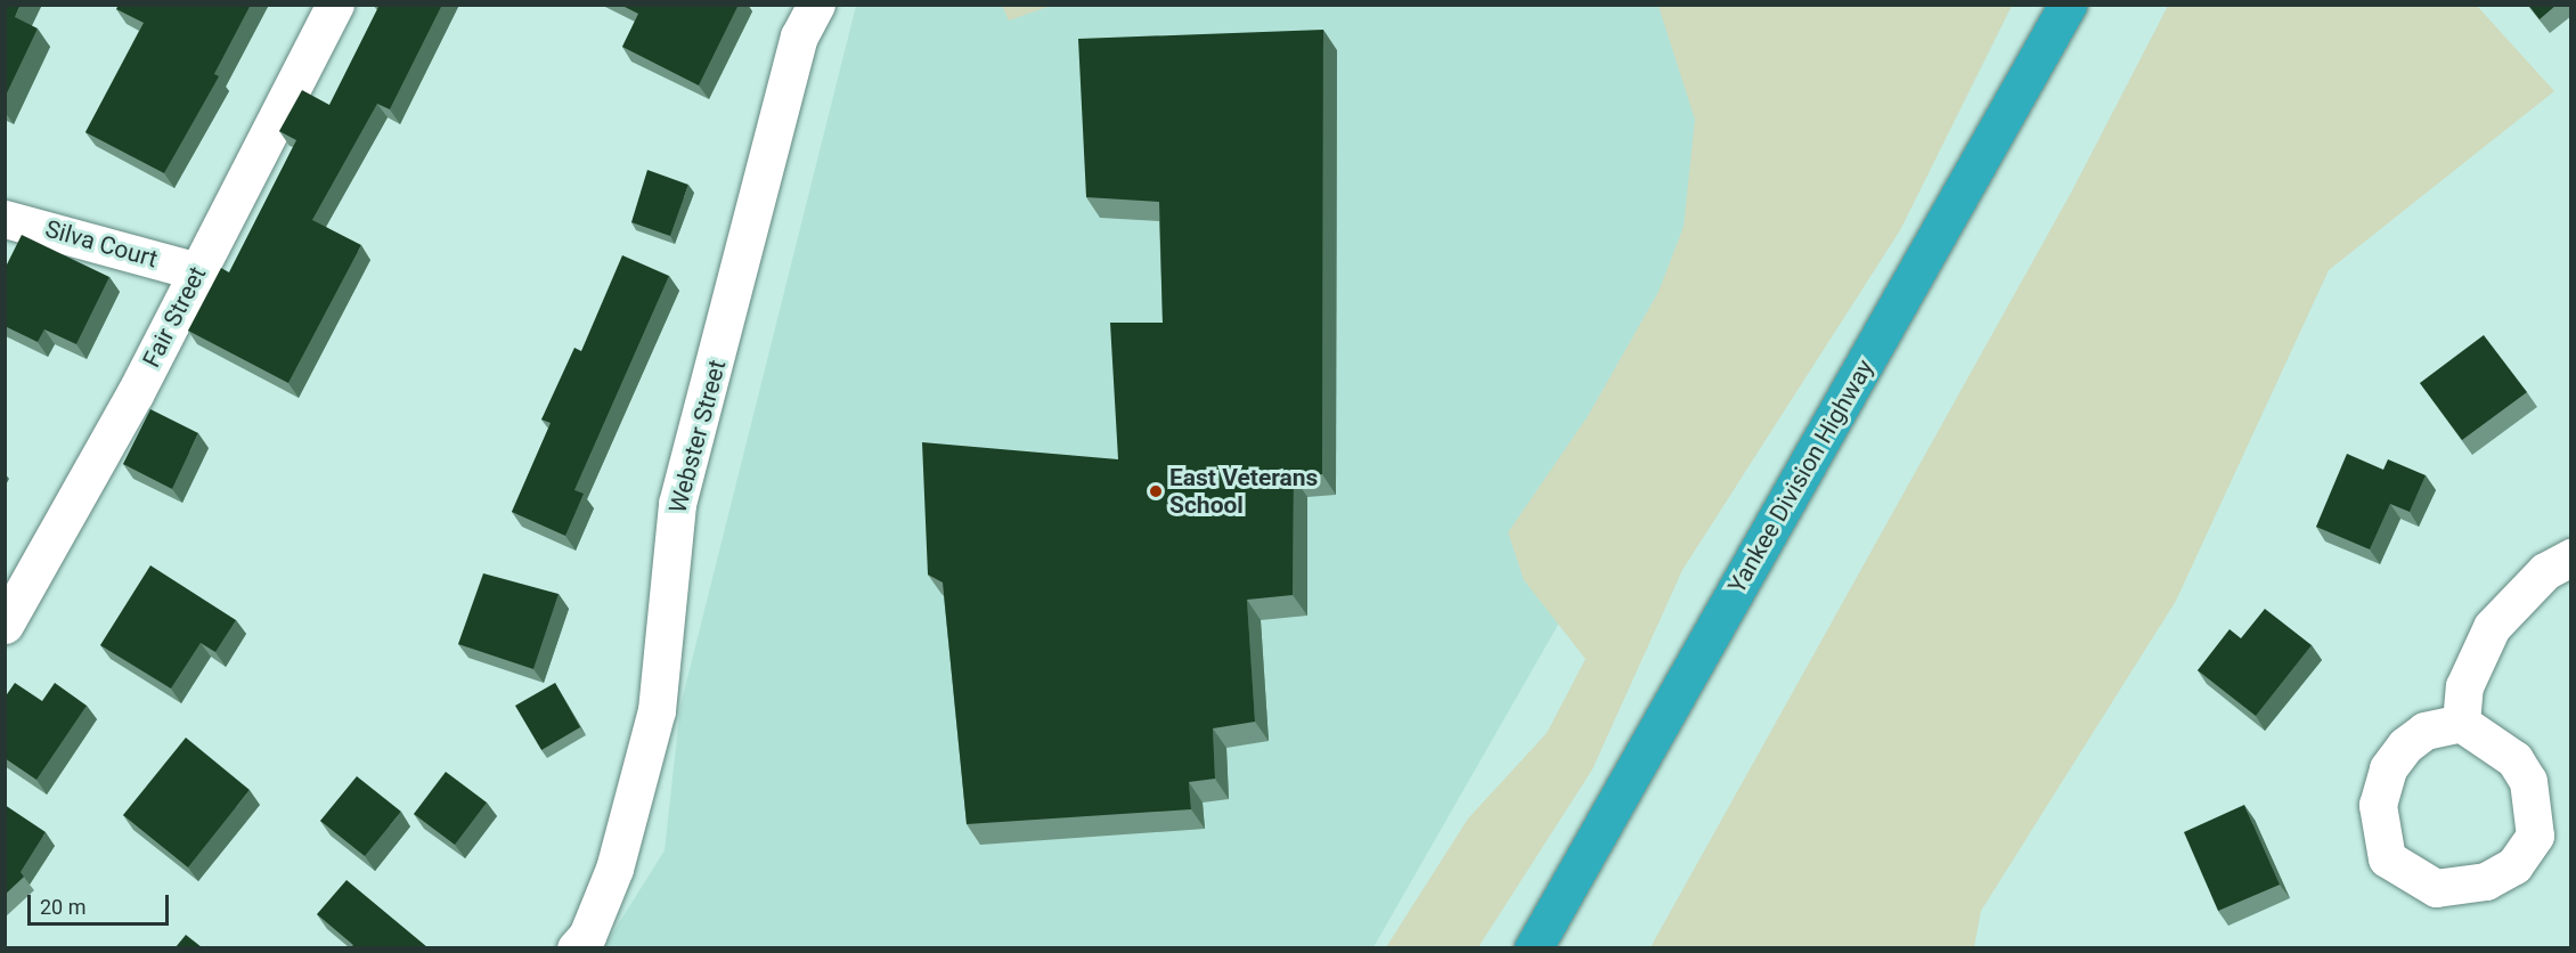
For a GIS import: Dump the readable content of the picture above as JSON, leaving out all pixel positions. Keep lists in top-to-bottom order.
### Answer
{
  "streets": {
    "highway": ["Yankee Division Highway"],
    "street": ["Silva Court", "Fair Street", "Webster Street"]
  },
  "crossings": [
    ["Silva Court", "Fair Street"]
  ],
  "places": ["East Veterans School"],
  "scale_bar": "20 m"
}
